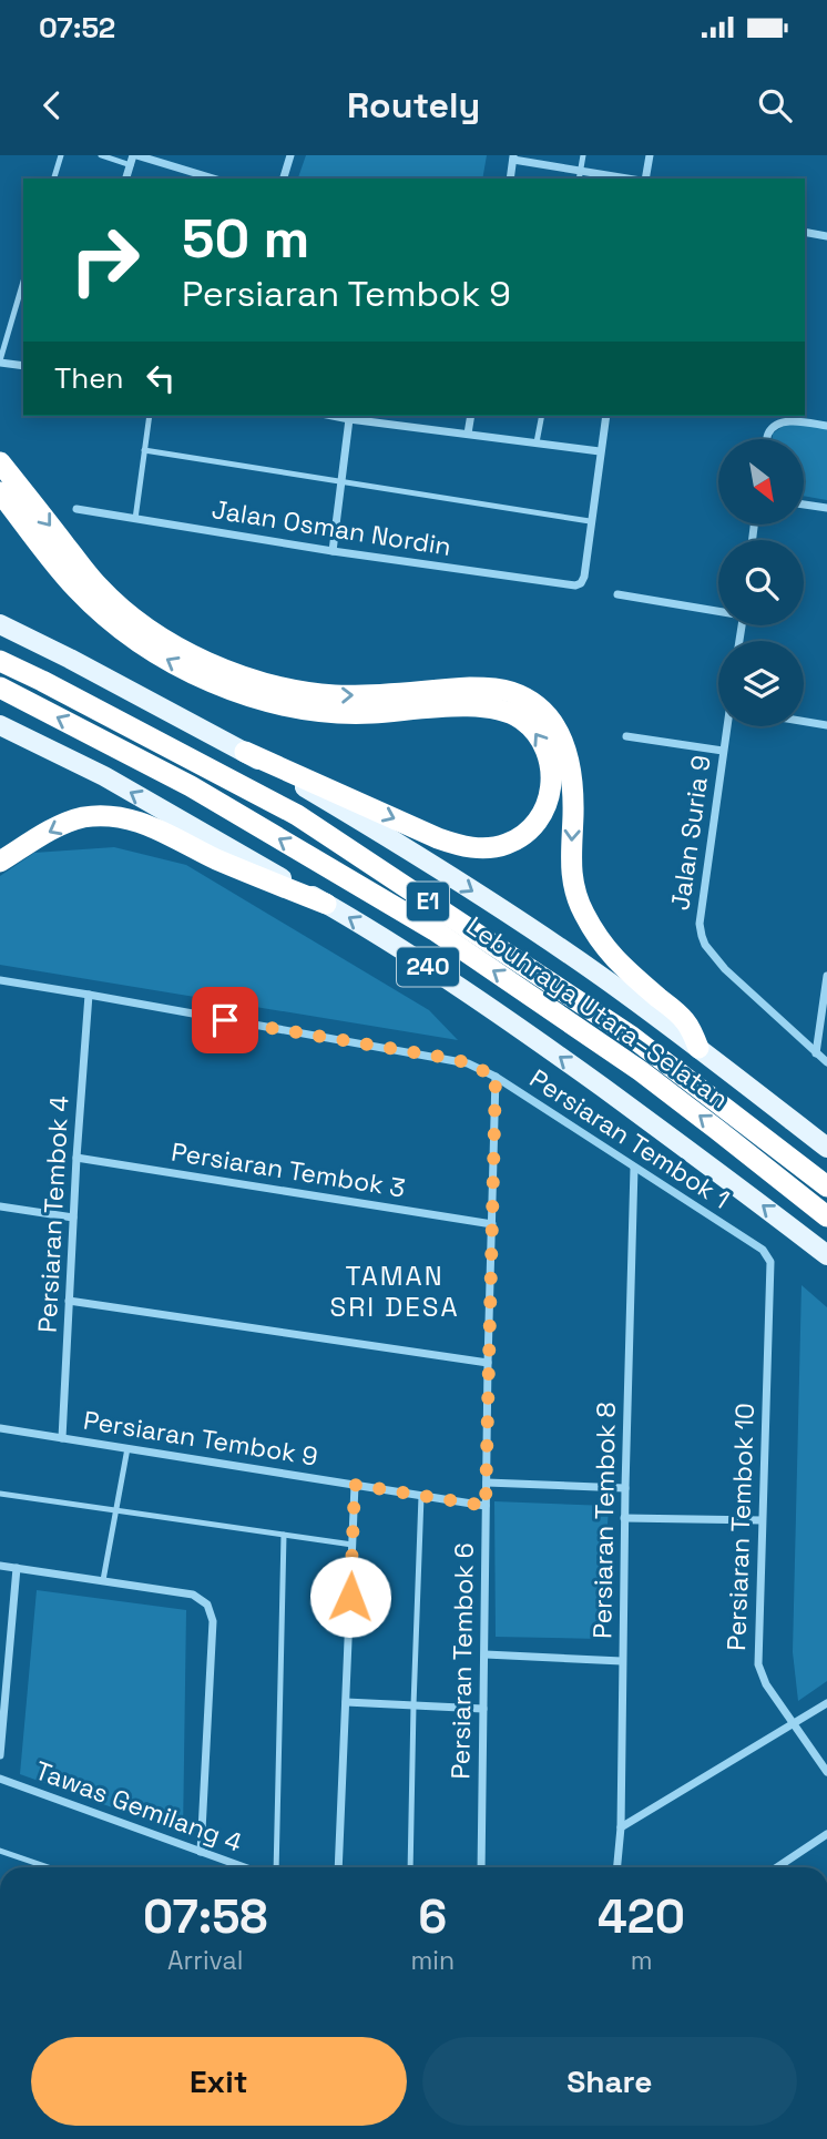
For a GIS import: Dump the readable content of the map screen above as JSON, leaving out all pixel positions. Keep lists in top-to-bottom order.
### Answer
{
  "streets": {
    "highway": ["E1", "Lebuhraya Utara–Selatan"],
    "main road": ["240"],
    "street": [
      "Jalan Osman Nordin",
      "Jalan Suria 9",
      "Persiaran Tembok 1",
      "Persiaran Tembok 3",
      "Persiaran Tembok 4",
      "Persiaran Tembok 9",
      "Persiaran Tembok 8",
      "Persiaran Tembok 10",
      "Persiaran Tembok 6",
      "Tawas Gemilang 4"
    ]
  },
  "crossings": [
    ["Persiaran Tembok 1", "Persiaran Tembok 4"],
    ["Persiaran Tembok 1", "Persiaran Tembok 8"],
    ["Persiaran Tembok 1", "Persiaran Tembok 10"],
    ["Persiaran Tembok 1", "Persiaran Tembok 6"],
    ["Persiaran Tembok 3", "Persiaran Tembok 4"],
    ["Persiaran Tembok 3", "Persiaran Tembok 6"],
    ["Persiaran Tembok 4", "Persiaran Tembok 9"],
    ["Persiaran Tembok 9", "Persiaran Tembok 6"]
  ],
  "districts": ["TAMAN SRI DESA"],
  "north": "bottom right",
  "page": {
    "status": "07:52",
    "header": "Routely",
    "turn": ["50 m", "Persiaran Tembok 9"],
    "then": "Then",
    "eta": [
      "07:58",
      "Arrival",
      "6",
      "min",
      "420",
      "m"
    ],
    "buttons": ["Exit", "Share"]
  }
}
